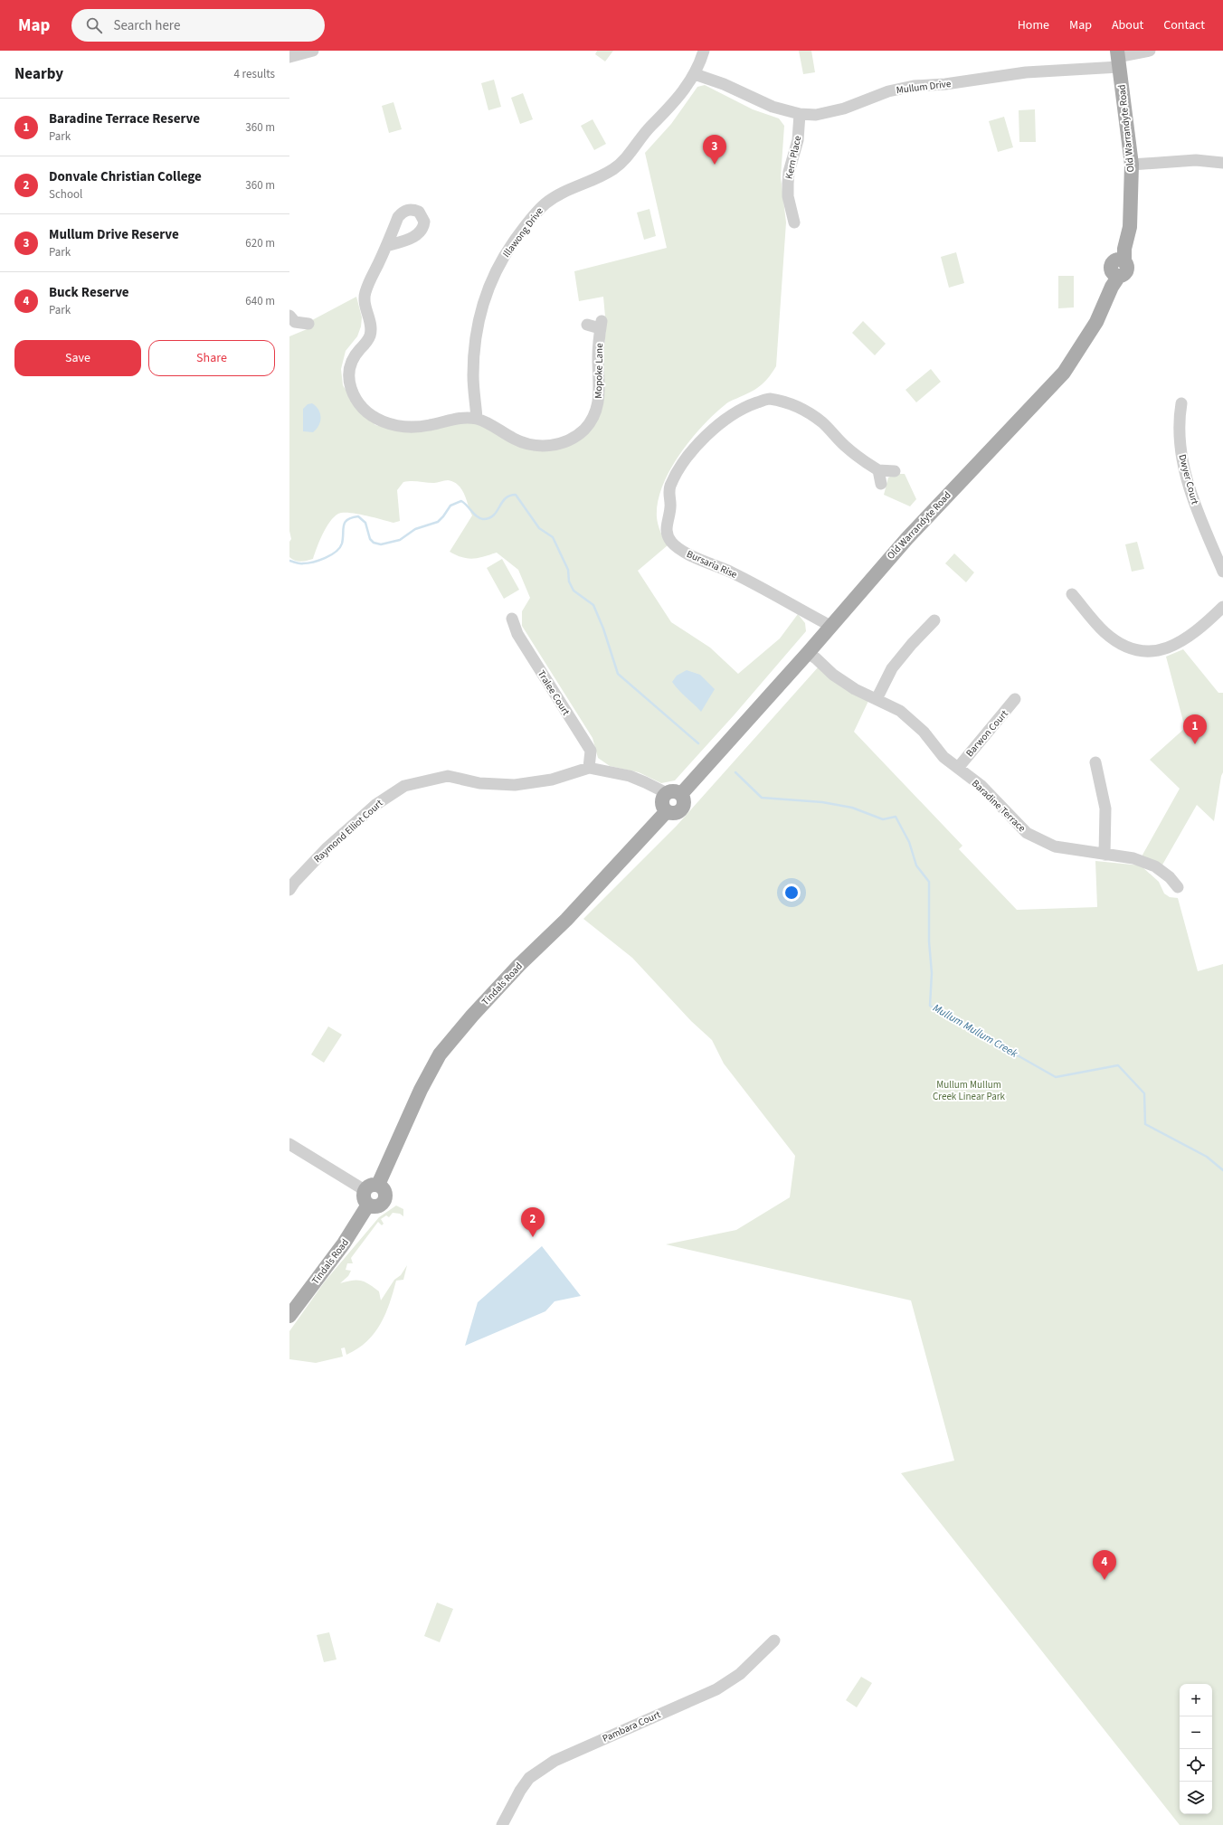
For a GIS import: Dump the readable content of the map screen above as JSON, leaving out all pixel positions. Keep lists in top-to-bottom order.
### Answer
{
  "streets": {
    "main road": ["Old Warrandyte Road", "Tindals Road"],
    "street": [
      "Mullum Drive",
      "Kern Place",
      "Illawong Drive",
      "Mopoke Lane",
      "Dwyer Court",
      "Bursaria Rise",
      "Tralee Court",
      "Barwon Court",
      "Baradine Terrace",
      "Raymond Elliot Court",
      "Pambara Court"
    ]
  },
  "crossings": [
    ["Mullum Drive", "Old Warrandyte Road"],
    ["Mullum Drive", "Kern Place"],
    ["Mullum Drive", "Illawong Drive"],
    ["Old Warrandyte Road", "Bursaria Rise"],
    ["Old Warrandyte Road", "Baradine Terrace"],
    ["Old Warrandyte Road", "Raymond Elliot Court"],
    ["Old Warrandyte Road", "Tindals Road"],
    ["Illawong Drive", "Mopoke Lane"],
    ["Tralee Court", "Raymond Elliot Court"],
    ["Barwon Court", "Baradine Terrace"],
    ["Raymond Elliot Court", "Tindals Road"]
  ],
  "water": ["Mullum Mullum Creek"],
  "parks": ["Mullum Mullum Creek Linear Park"],
  "page": {
    "header": "Map",
    "search": "Search here",
    "nav": [
      "Home",
      "Map",
      "About",
      "Contact"
    ],
    "heading": ["Nearby", "4 results"],
    "list": [
      {
        "mark": "1",
        "name": "Baradine Terrace Reserve",
        "note": "Park",
        "value": "360 m"
      },
      {
        "mark": "2",
        "name": "Donvale Christian College",
        "note": "School",
        "value": "360 m"
      },
      {
        "mark": "3",
        "name": "Mullum Drive Reserve",
        "note": "Park",
        "value": "620 m"
      },
      {
        "mark": "4",
        "name": "Buck Reserve",
        "note": "Park",
        "value": "640 m"
      }
    ],
    "pins": [
      "3",
      "1",
      "2",
      "4"
    ],
    "buttons": ["Save", "Share"],
    "map_buttons": ["+", "−"]
  }
}
